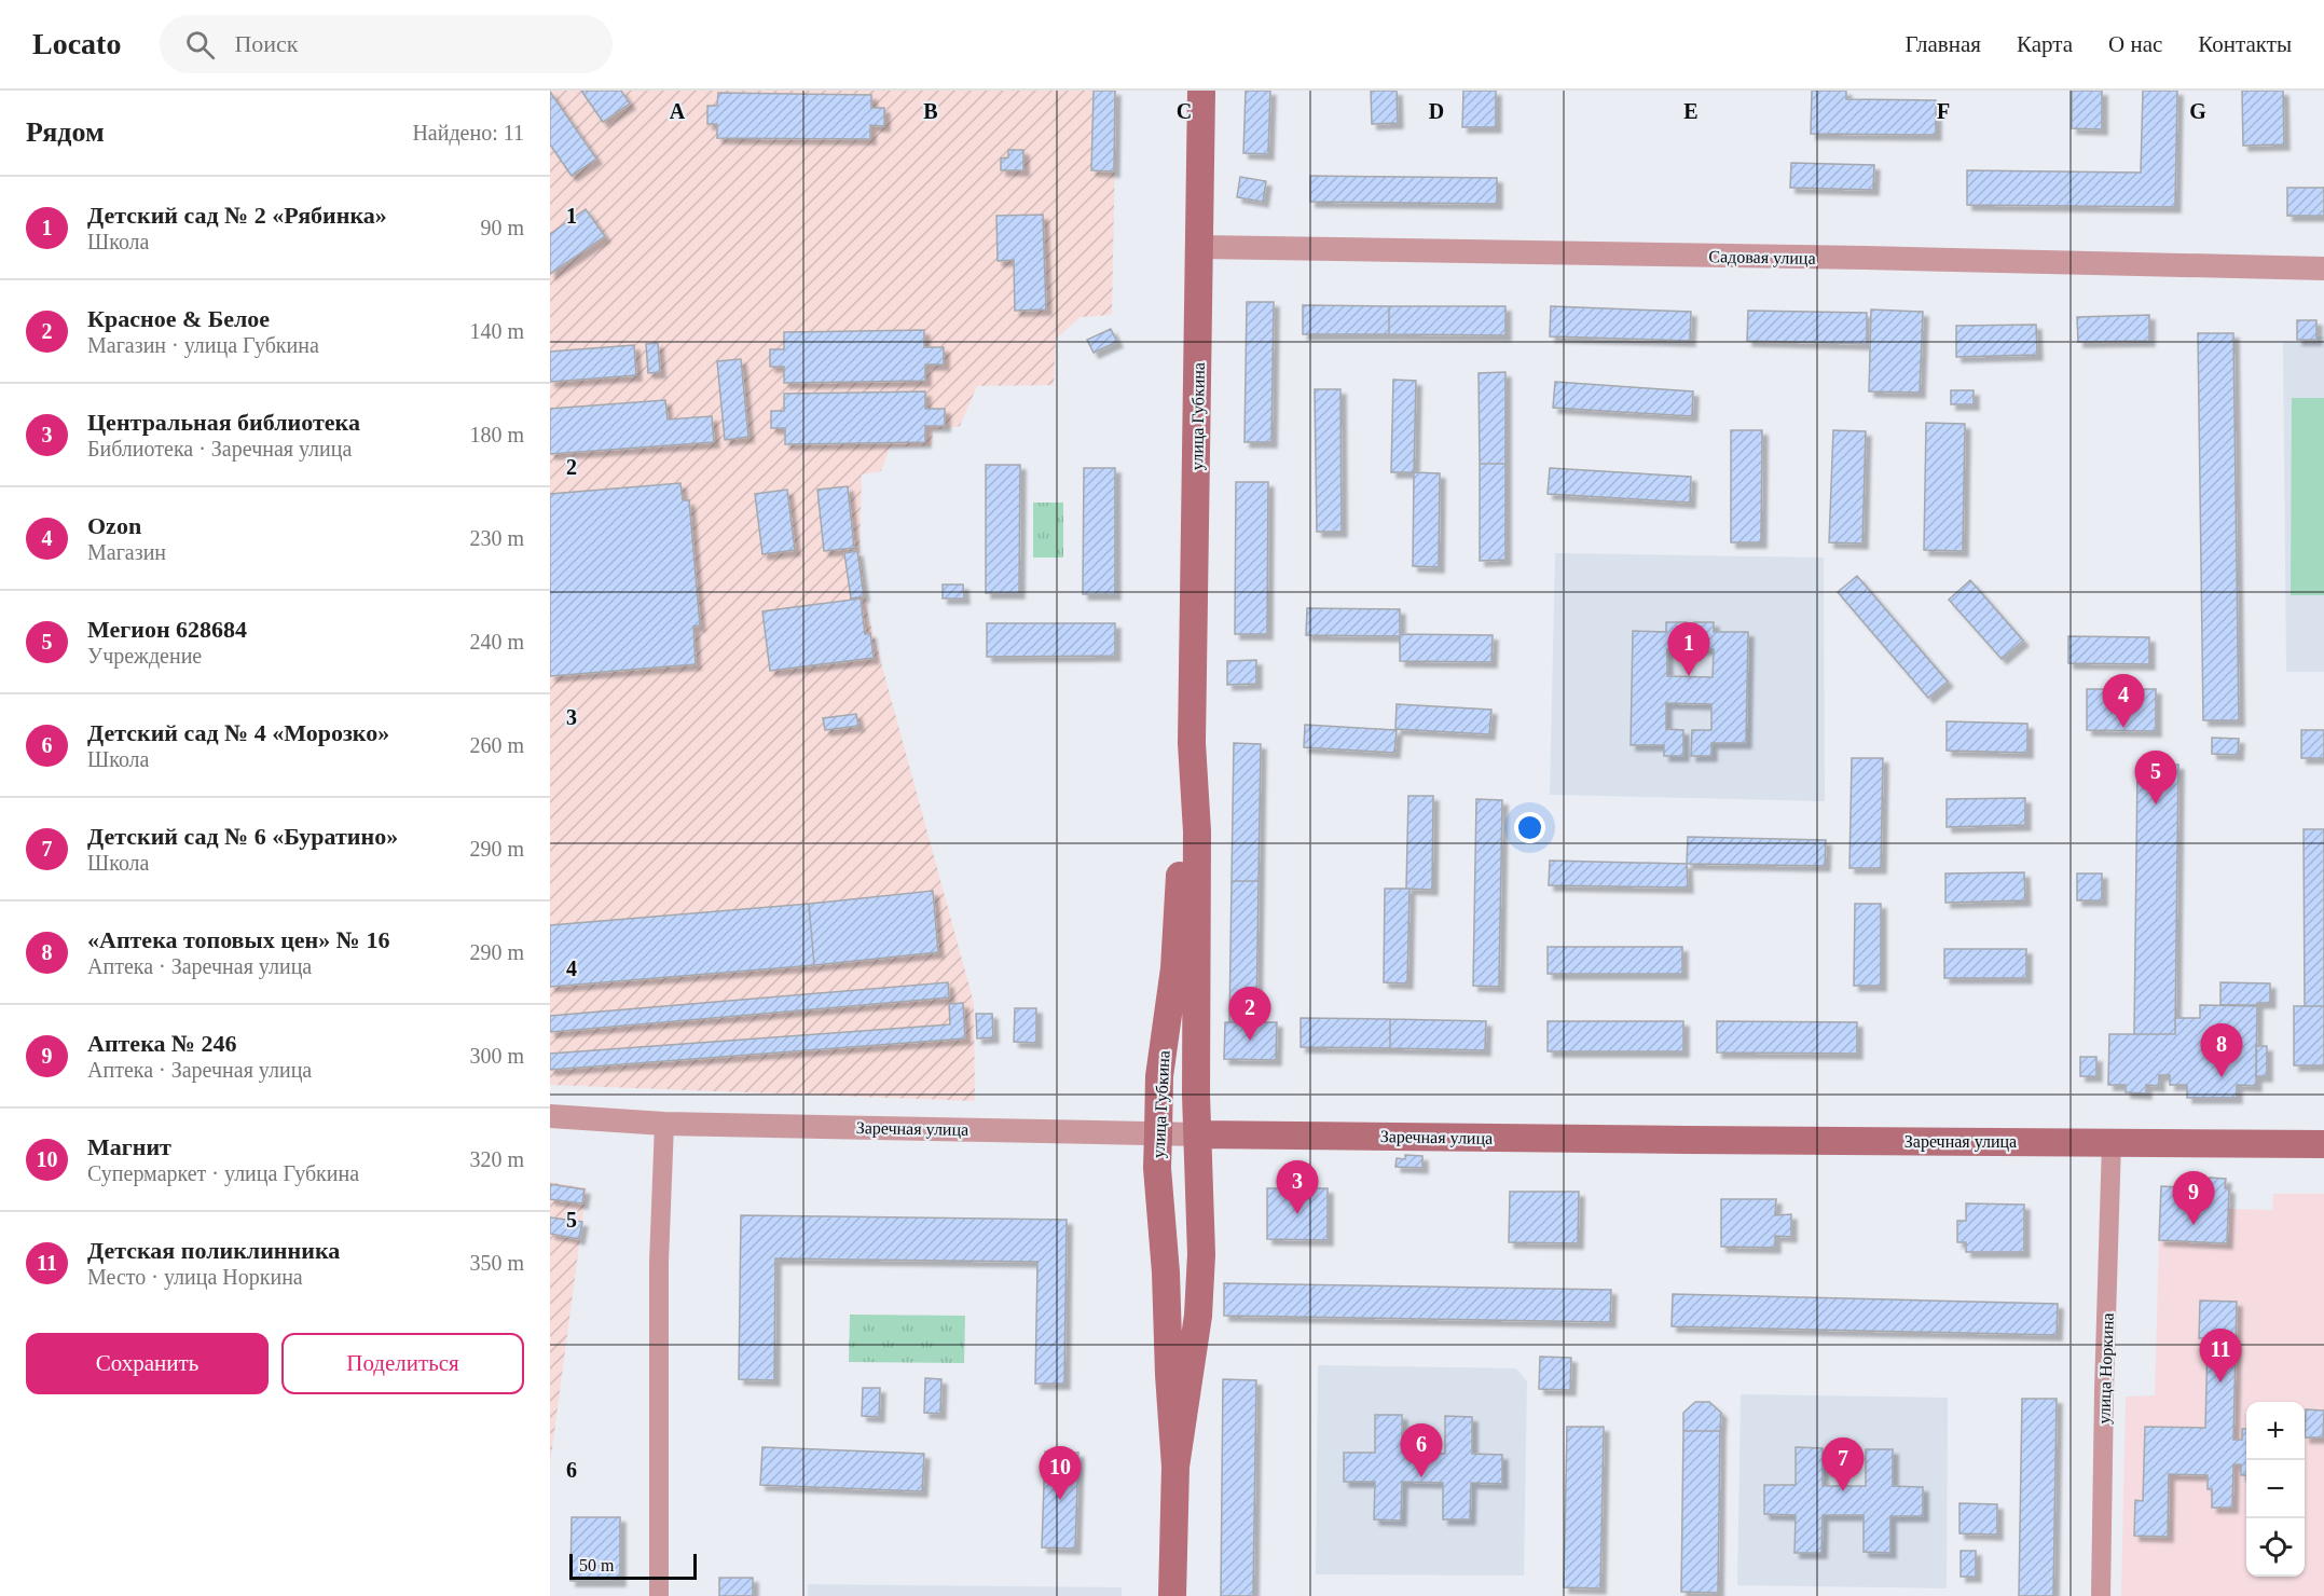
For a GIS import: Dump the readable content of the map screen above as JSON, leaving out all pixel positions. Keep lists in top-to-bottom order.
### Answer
{
  "streets": {
    "main road": ["улица Губкина", "Заречная улица"],
    "street": ["Садовая улица", "улица Норкина"]
  },
  "crossings": [
    ["Садовая улица", "улица Губкина"],
    ["улица Губкина", "Заречная улица"],
    ["Заречная улица", "улица Норкина"]
  ],
  "scale_bar": "50 m",
  "page": {
    "header": "Locato",
    "search": "Поиск",
    "nav": [
      "Главная",
      "Карта",
      "О нас",
      "Контакты"
    ],
    "heading": ["Рядом", "Найдено: 11"],
    "list": [
      {
        "mark": "1",
        "name": "Детский сад № 2 «Рябинка»",
        "note": "Школа",
        "value": "90 m"
      },
      {
        "mark": "2",
        "name": "Красное & Белое",
        "note": "Магазин · улица Губкина",
        "value": "140 m"
      },
      {
        "mark": "3",
        "name": "Центральная библиотека",
        "note": "Библиотека · Заречная улица",
        "value": "180 m"
      },
      {
        "mark": "4",
        "name": "Ozon",
        "note": "Магазин",
        "value": "230 m"
      },
      {
        "mark": "5",
        "name": "Мегион 628684",
        "note": "Учреждение",
        "value": "240 m"
      },
      {
        "mark": "6",
        "name": "Детский сад № 4 «Морозко»",
        "note": "Школа",
        "value": "260 m"
      },
      {
        "mark": "7",
        "name": "Детский сад № 6 «Буратино»",
        "note": "Школа",
        "value": "290 m"
      },
      {
        "mark": "8",
        "name": "«Аптека топовых цен» № 16",
        "note": "Аптека · Заречная улица",
        "value": "290 m"
      },
      {
        "mark": "9",
        "name": "Аптека № 246",
        "note": "Аптека · Заречная улица",
        "value": "300 m"
      },
      {
        "mark": "10",
        "name": "Магнит",
        "note": "Супермаркет · улица Губкина",
        "value": "320 m"
      },
      {
        "mark": "11",
        "name": "Детская поликлинника",
        "note": "Место · улица Норкина",
        "value": "350 m"
      }
    ],
    "pins": [
      "1",
      "4",
      "5",
      "2",
      "8",
      "3",
      "9",
      "11",
      "6",
      "7",
      "10"
    ],
    "buttons": ["Сохранить", "Поделиться"],
    "map_buttons": ["+", "−"],
    "scale": "50 m"
  },
  "grid": {
    "columns": [
      "A",
      "B",
      "C",
      "D",
      "E",
      "F",
      "G"
    ],
    "rows": [
      "1",
      "2",
      "3",
      "4",
      "5",
      "6"
    ]
  }
}
